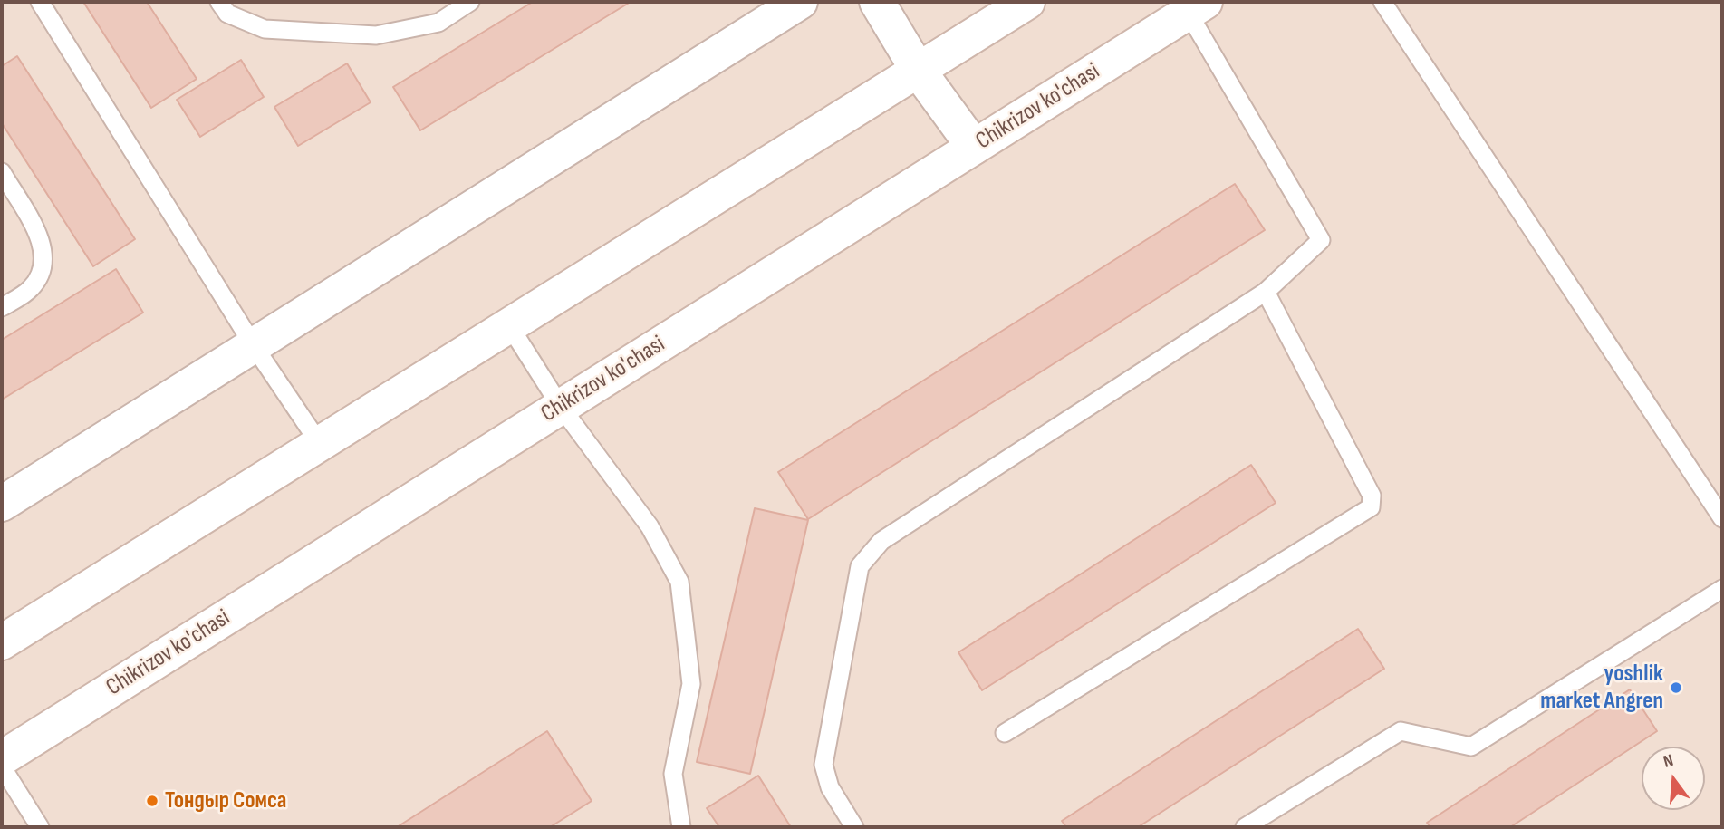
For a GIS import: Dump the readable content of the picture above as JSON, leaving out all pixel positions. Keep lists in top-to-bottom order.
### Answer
{
  "streets": {
    "main road": ["Chikrizov ko'chasi"]
  },
  "places": ["yoshlik market Angren", "Тондыр Сомса"],
  "north": "top"
}
